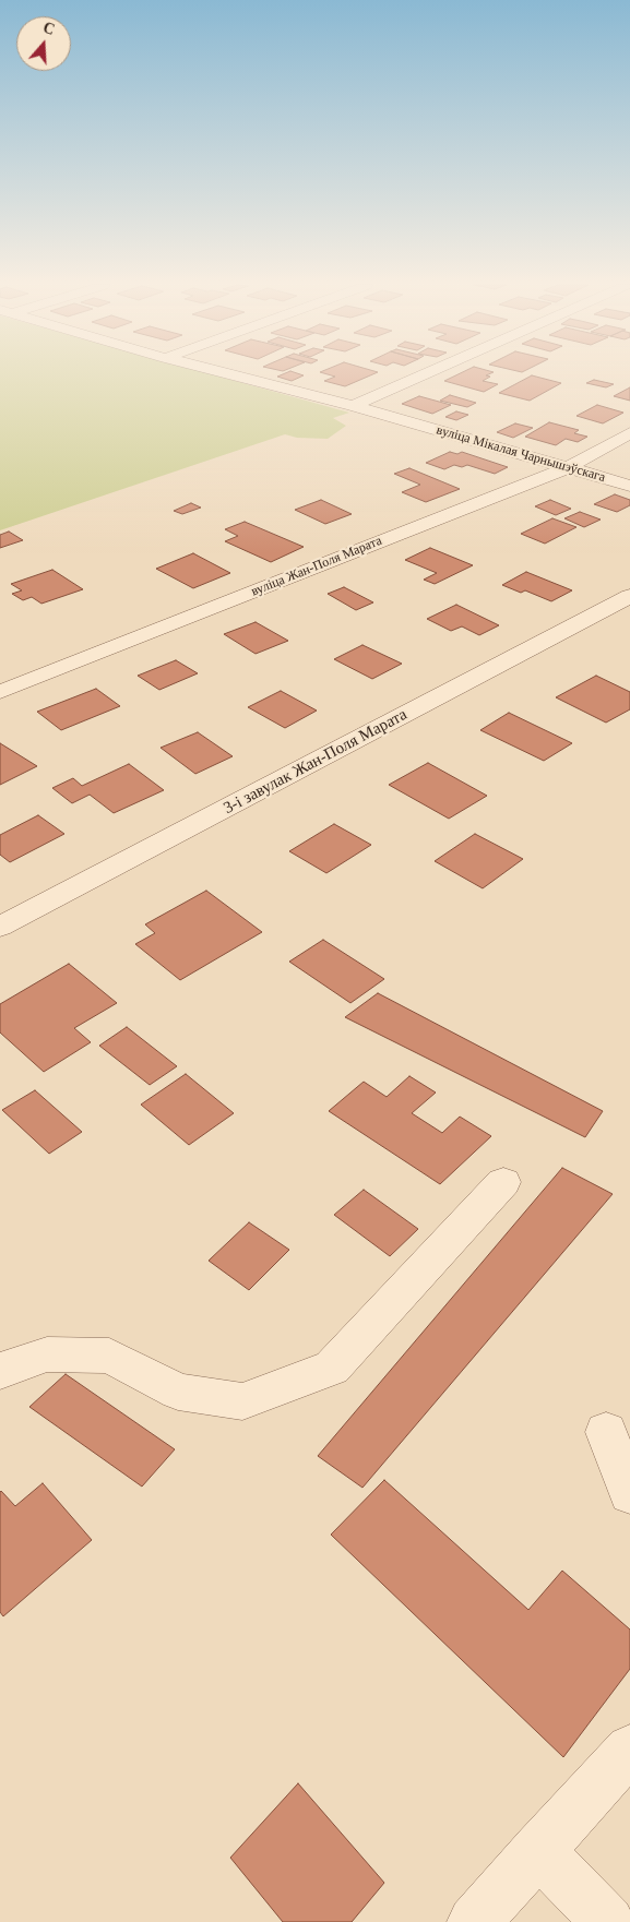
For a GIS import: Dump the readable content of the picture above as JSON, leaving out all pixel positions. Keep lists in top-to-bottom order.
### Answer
{
  "streets": {
    "street": ["вуліца Мікалая Чарнышэўскага", "вуліца Жан-Поля Марата", "3-і завулак Жан-Поля Марата"]
  },
  "crossings": [
    ["вуліца Мікалая Чарнышэўскага", "вуліца Жан-Поля Марата"]
  ],
  "north": "top"
}
